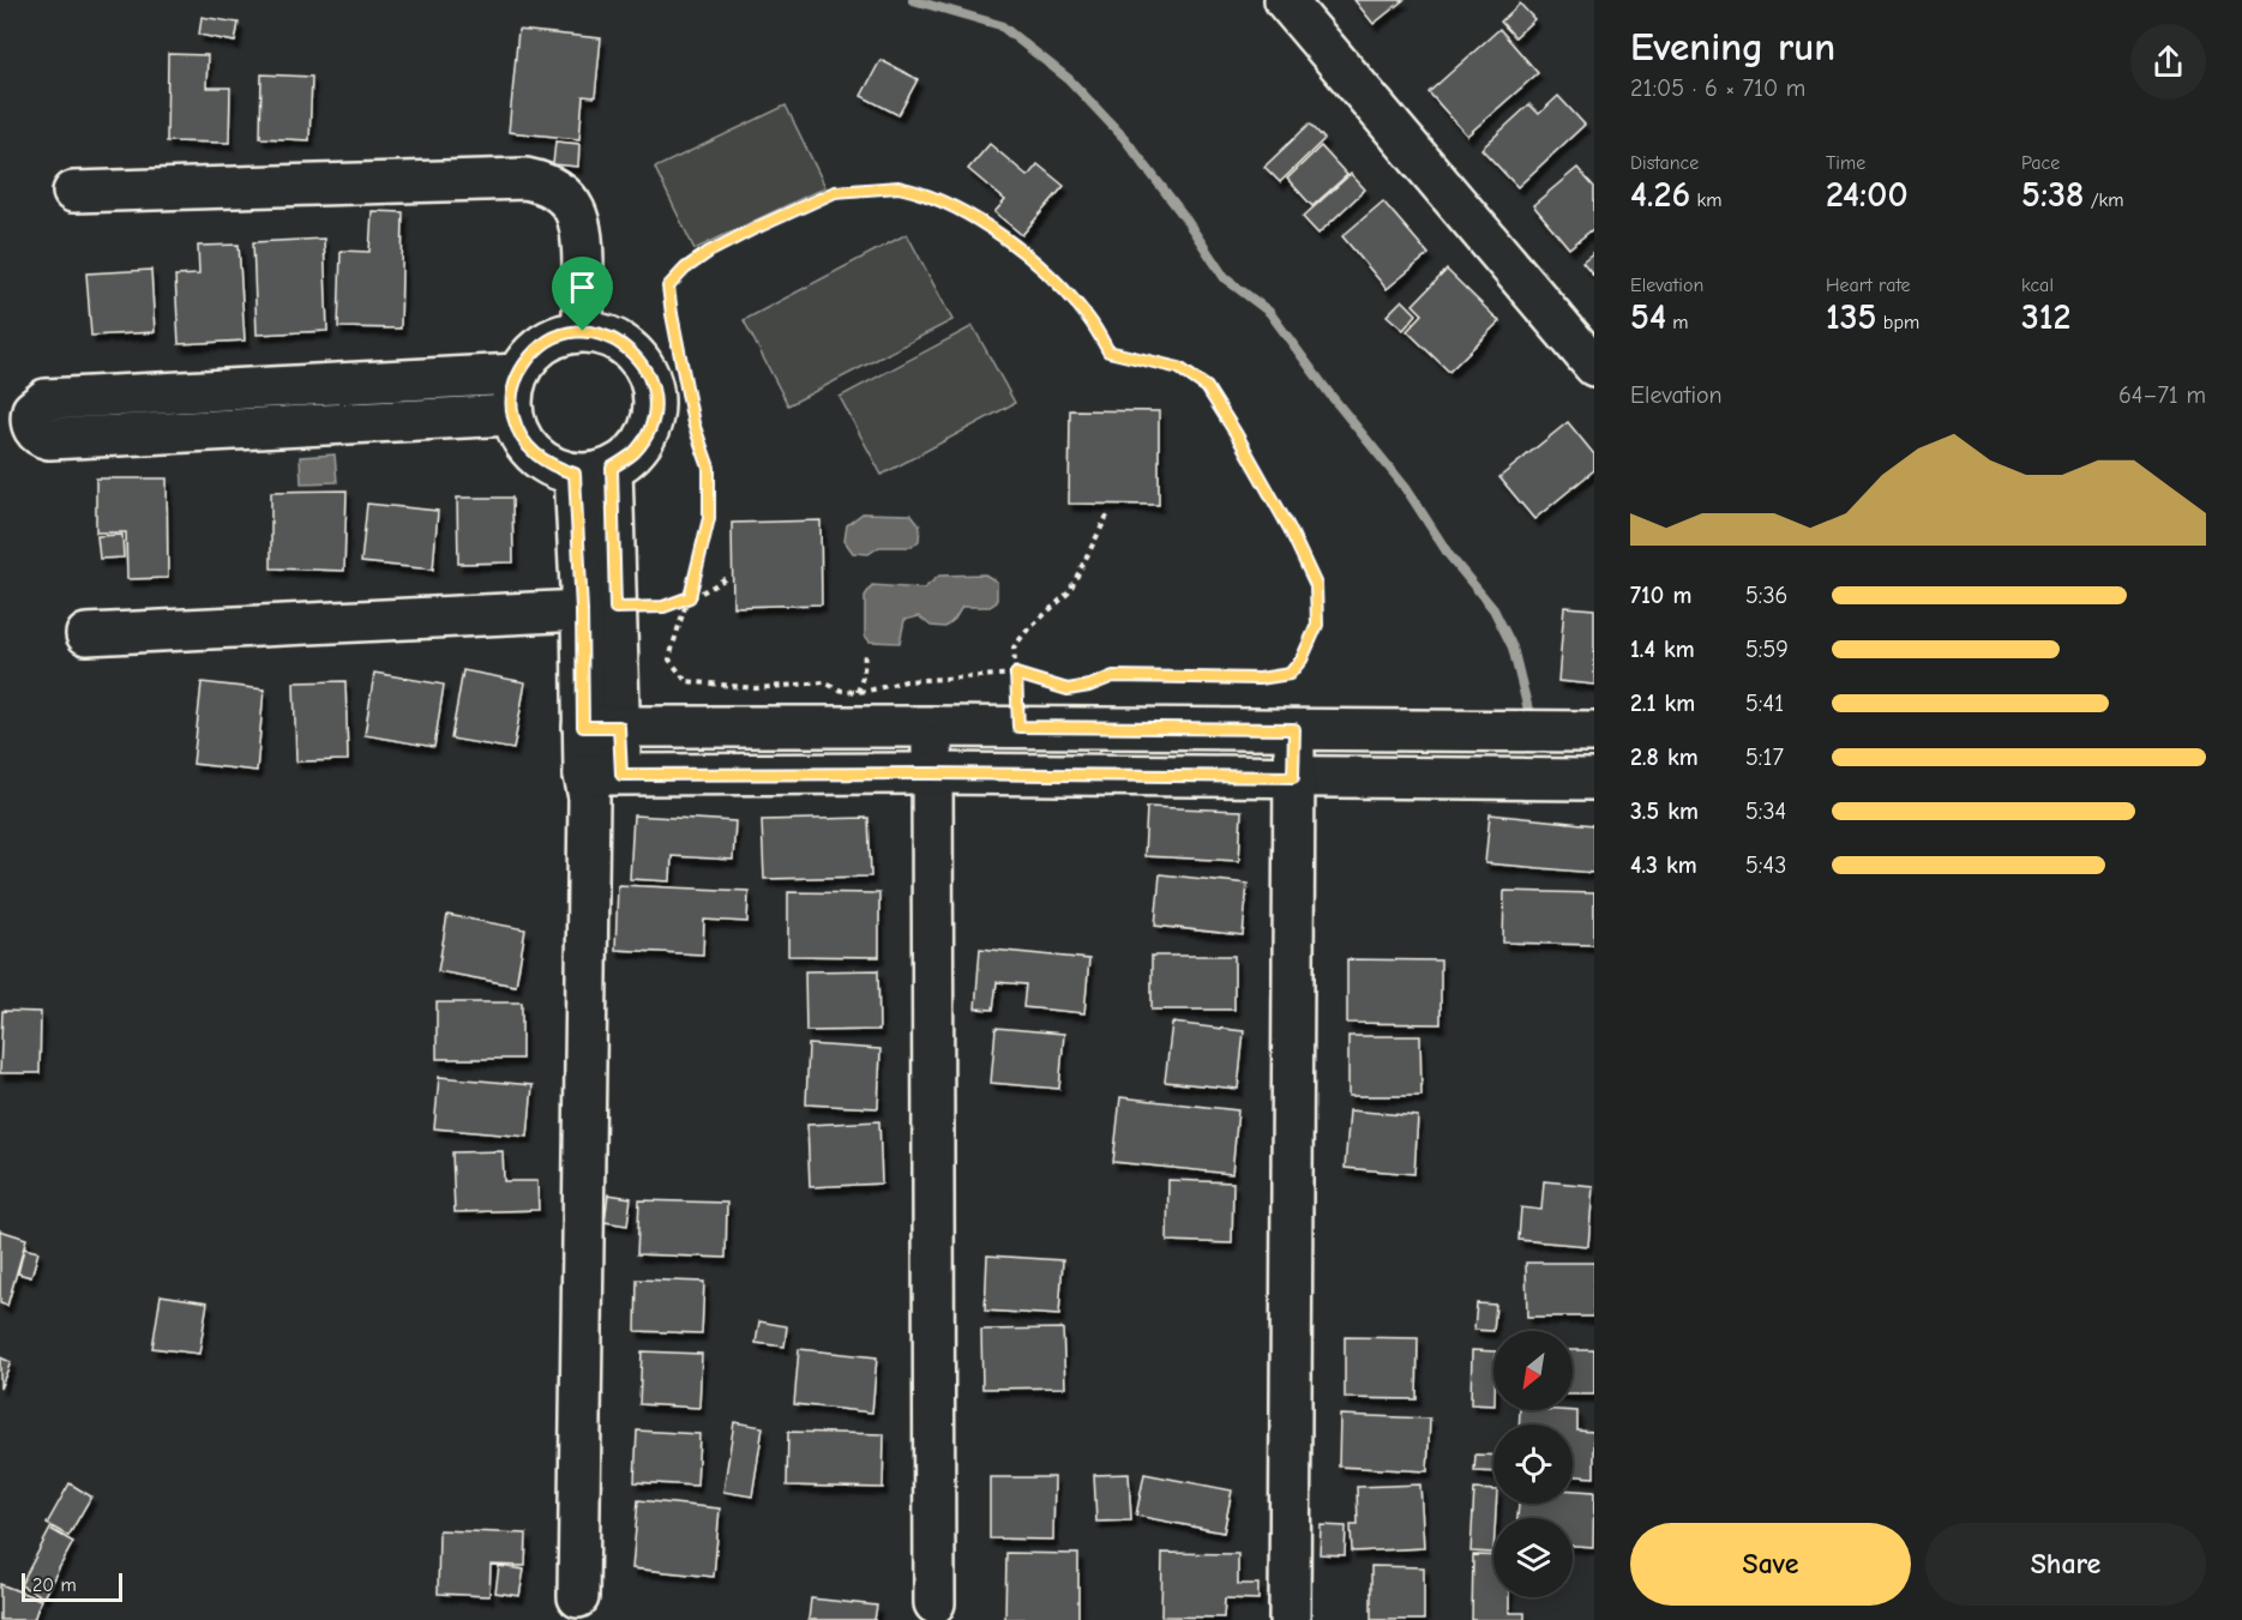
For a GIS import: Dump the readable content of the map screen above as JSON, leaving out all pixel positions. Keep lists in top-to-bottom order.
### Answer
{
  "scale_bar": "20 m",
  "north": "bottom left",
  "page": {
    "heading": ["Evening run", "21:05 · 6 × 710 m"],
    "stats": [
      ["Distance", "4.26 km"],
      ["Time", "24:00"],
      ["Pace", "5:38 /km"],
      ["Elevation", "54 m"],
      ["Heart rate", "135 bpm"],
      ["kcal", "312"]
    ],
    "chart": ["Elevation", "64–71 m"],
    "list": [
      {
        "name": "710 m",
        "note": "5:36"
      },
      {
        "name": "1.4 km",
        "note": "5:59"
      },
      {
        "name": "2.1 km",
        "note": "5:41"
      },
      {
        "name": "2.8 km",
        "note": "5:17"
      },
      {
        "name": "3.5 km",
        "note": "5:34"
      },
      {
        "name": "4.3 km",
        "note": "5:43"
      }
    ],
    "buttons": ["Save", "Share"],
    "scale": "20 m"
  }
}
